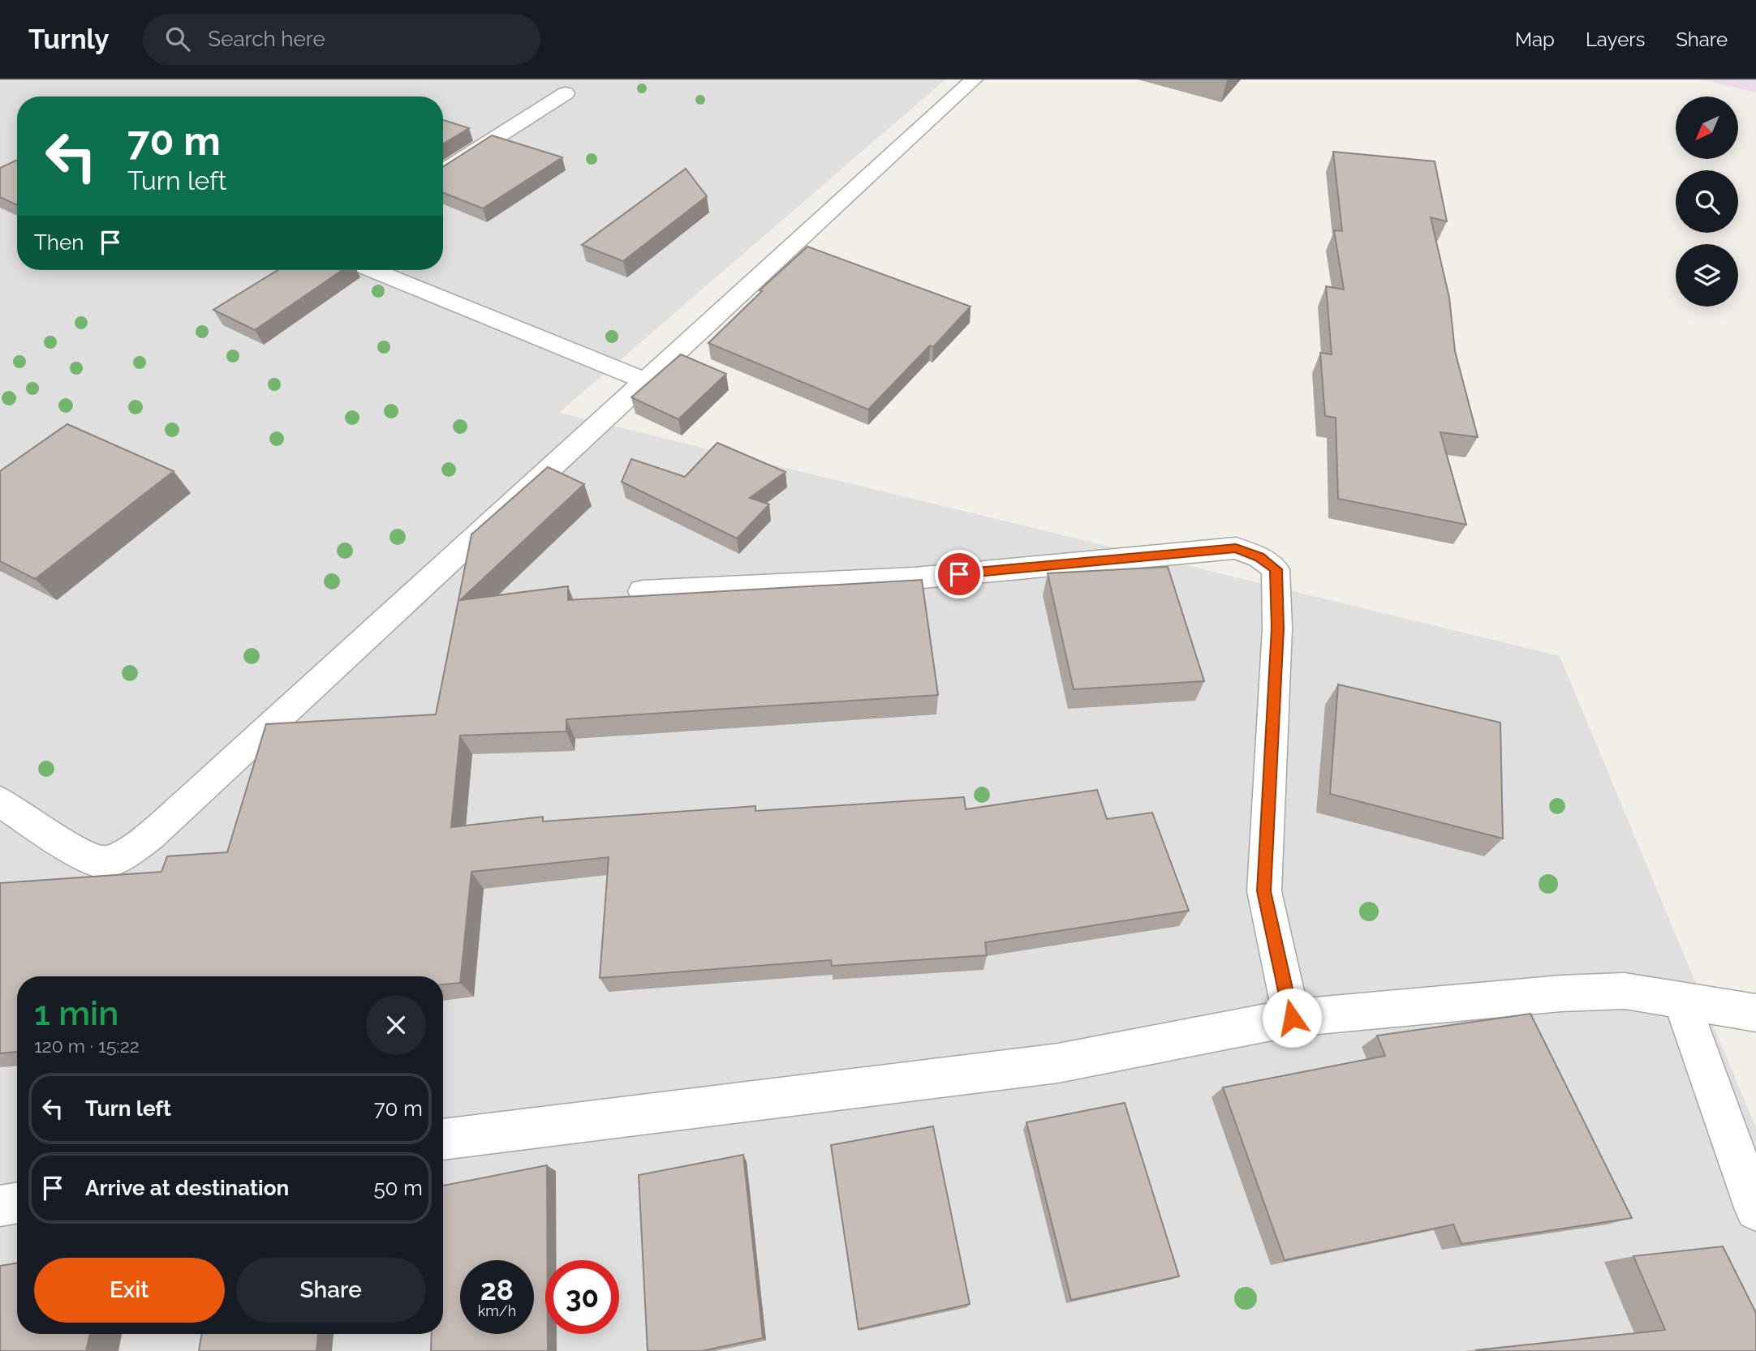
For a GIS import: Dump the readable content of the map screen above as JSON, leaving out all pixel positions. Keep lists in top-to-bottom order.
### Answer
{
  "north": "bottom left",
  "page": {
    "header": "Turnly",
    "search": "Search here",
    "nav": ["Map", "Layers", "Share"],
    "turn": ["70 m", "Turn left"],
    "then": "Then",
    "heading": ["1 min", "120 m · 15:22"],
    "list": [
      {
        "name": "Turn left",
        "value": "70 m"
      },
      {
        "name": "Arrive at destination",
        "value": "50 m"
      }
    ],
    "buttons": ["Exit", "Share"],
    "speed": "28 km/h",
    "limit": "30"
  }
}
